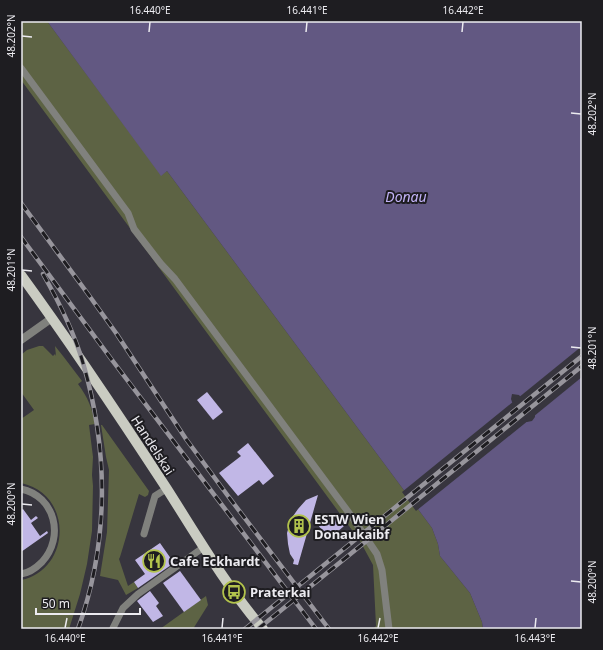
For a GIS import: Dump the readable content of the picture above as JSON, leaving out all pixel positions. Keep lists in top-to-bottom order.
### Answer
{
  "streets": {
    "main road": ["Handelskai"]
  },
  "water": ["Donau"],
  "places": {
    "building": ["ESTW Wien Donaukaibf"],
    "restaurant": ["Cafe Eckhardt"],
    "bus stop": ["Praterkai"]
  },
  "scale_bar": "50 m",
  "coordinates": [
    "16.440°E",
    "16.441°E",
    "16.442°E",
    "48.202°N",
    "48.201°N",
    "48.200°N",
    "16.443°E"
  ]
}
